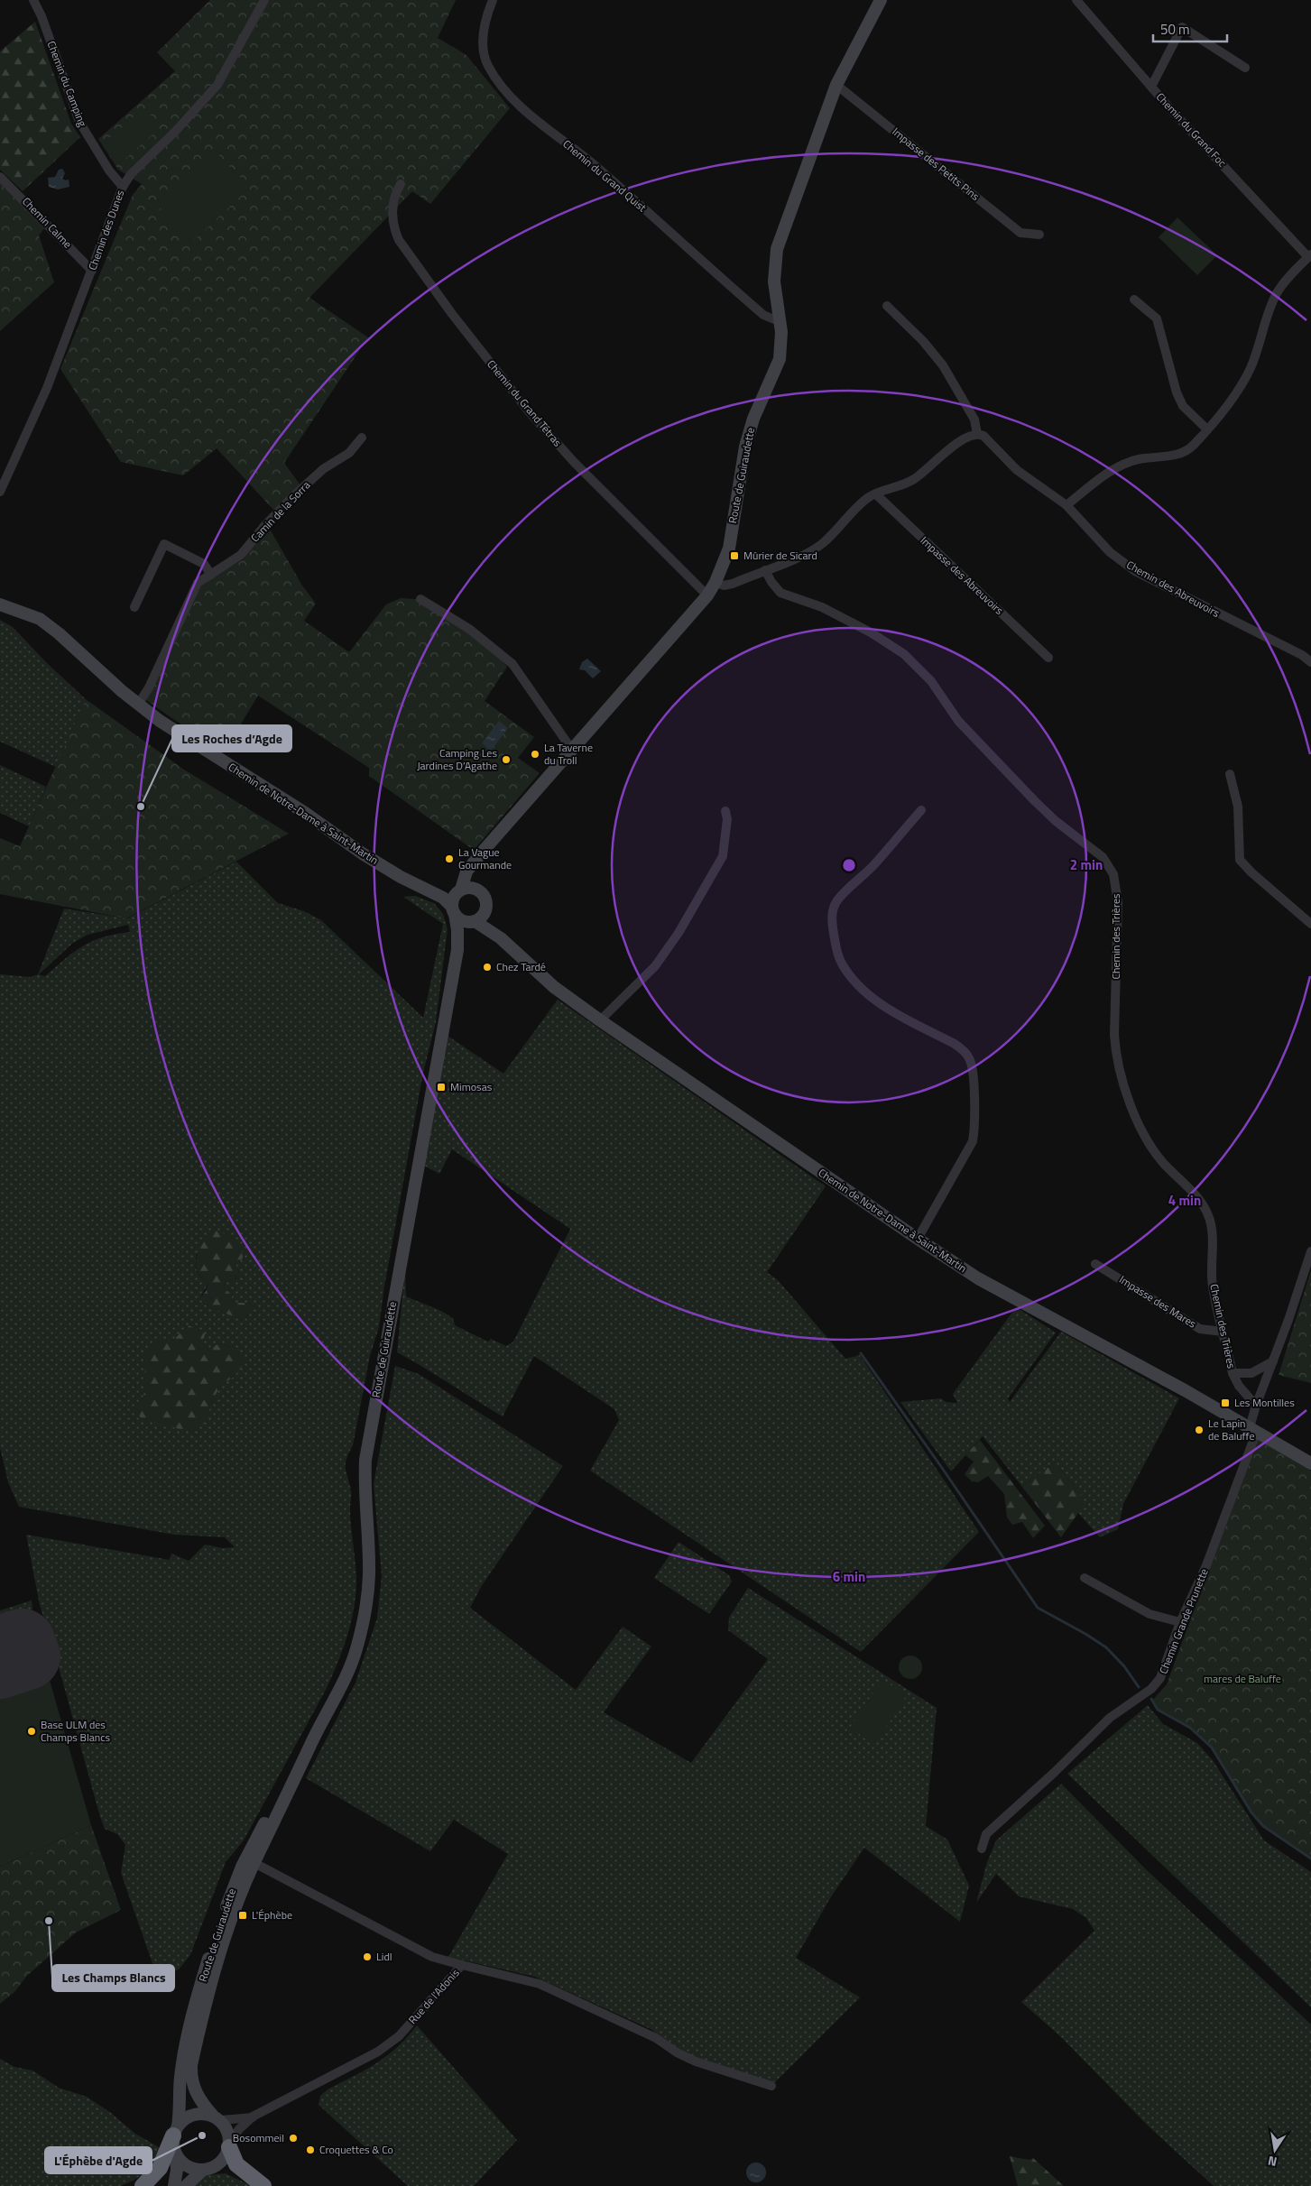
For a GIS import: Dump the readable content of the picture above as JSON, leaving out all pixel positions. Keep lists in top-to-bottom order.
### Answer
{
  "streets": {
    "street": [
      "Chemin du Camping",
      "Chemin du Grand Foc",
      "Impasse des Petits Pins",
      "Chemin du Grand Quist",
      "Chemin Calme",
      "Chemin des Dunes",
      "Chemin du Grand Tétras",
      "Route de Guiraudette",
      "Camin de la Sorra",
      "Impasse des Abreuvoirs",
      "Chemin des Abreuvoirs",
      "Chemin de Notre-Dame à Saint-Martin",
      "Chemin des Trières",
      "Impasse des Mares",
      "Chemin Grande Prunette",
      "Rue de l'Adonis"
    ]
  },
  "crossings": [
    ["Chemin du Camping", "Chemin des Dunes"],
    ["Impasse des Petits Pins", "Route de Guiraudette"],
    ["Chemin du Grand Quist", "Route de Guiraudette"],
    ["Chemin Calme", "Chemin des Dunes"],
    ["Chemin du Grand Tétras", "Route de Guiraudette"],
    ["Route de Guiraudette", "Chemin de Notre-Dame à Saint-Martin"],
    ["Route de Guiraudette", "Rue de l'Adonis"],
    ["Camin de la Sorra", "Chemin de Notre-Dame à Saint-Martin"],
    ["Chemin de Notre-Dame à Saint-Martin", "Chemin Grande Prunette"],
    ["Chemin des Trières", "Impasse des Mares"],
    ["Chemin des Trières", "Chemin Grande Prunette"]
  ],
  "parks": ["mares de Baluffe"],
  "places": {
    "transit": [
      "Mûrier de Sicard",
      "Mimosas",
      "Les Montilles",
      "L'Éphèbe"
    ],
    "other": [
      "La Taverne du Troll",
      "Camping Les Jardines D’Agathe",
      "Les Roches d’Agde",
      "La Vague Gourmande",
      "Chez Tardé",
      "Le Lapin de Baluffe",
      "Base ULM des Champs Blancs",
      "Les Champs Blancs",
      "Lidl",
      "L'Éphèbe d'Agde",
      "Bosommeil",
      "Croquettes & Co"
    ]
  },
  "scale_bar": "50 m",
  "north": "bottom",
  "rings": ["2 min", "4 min", "6 min"]
}
